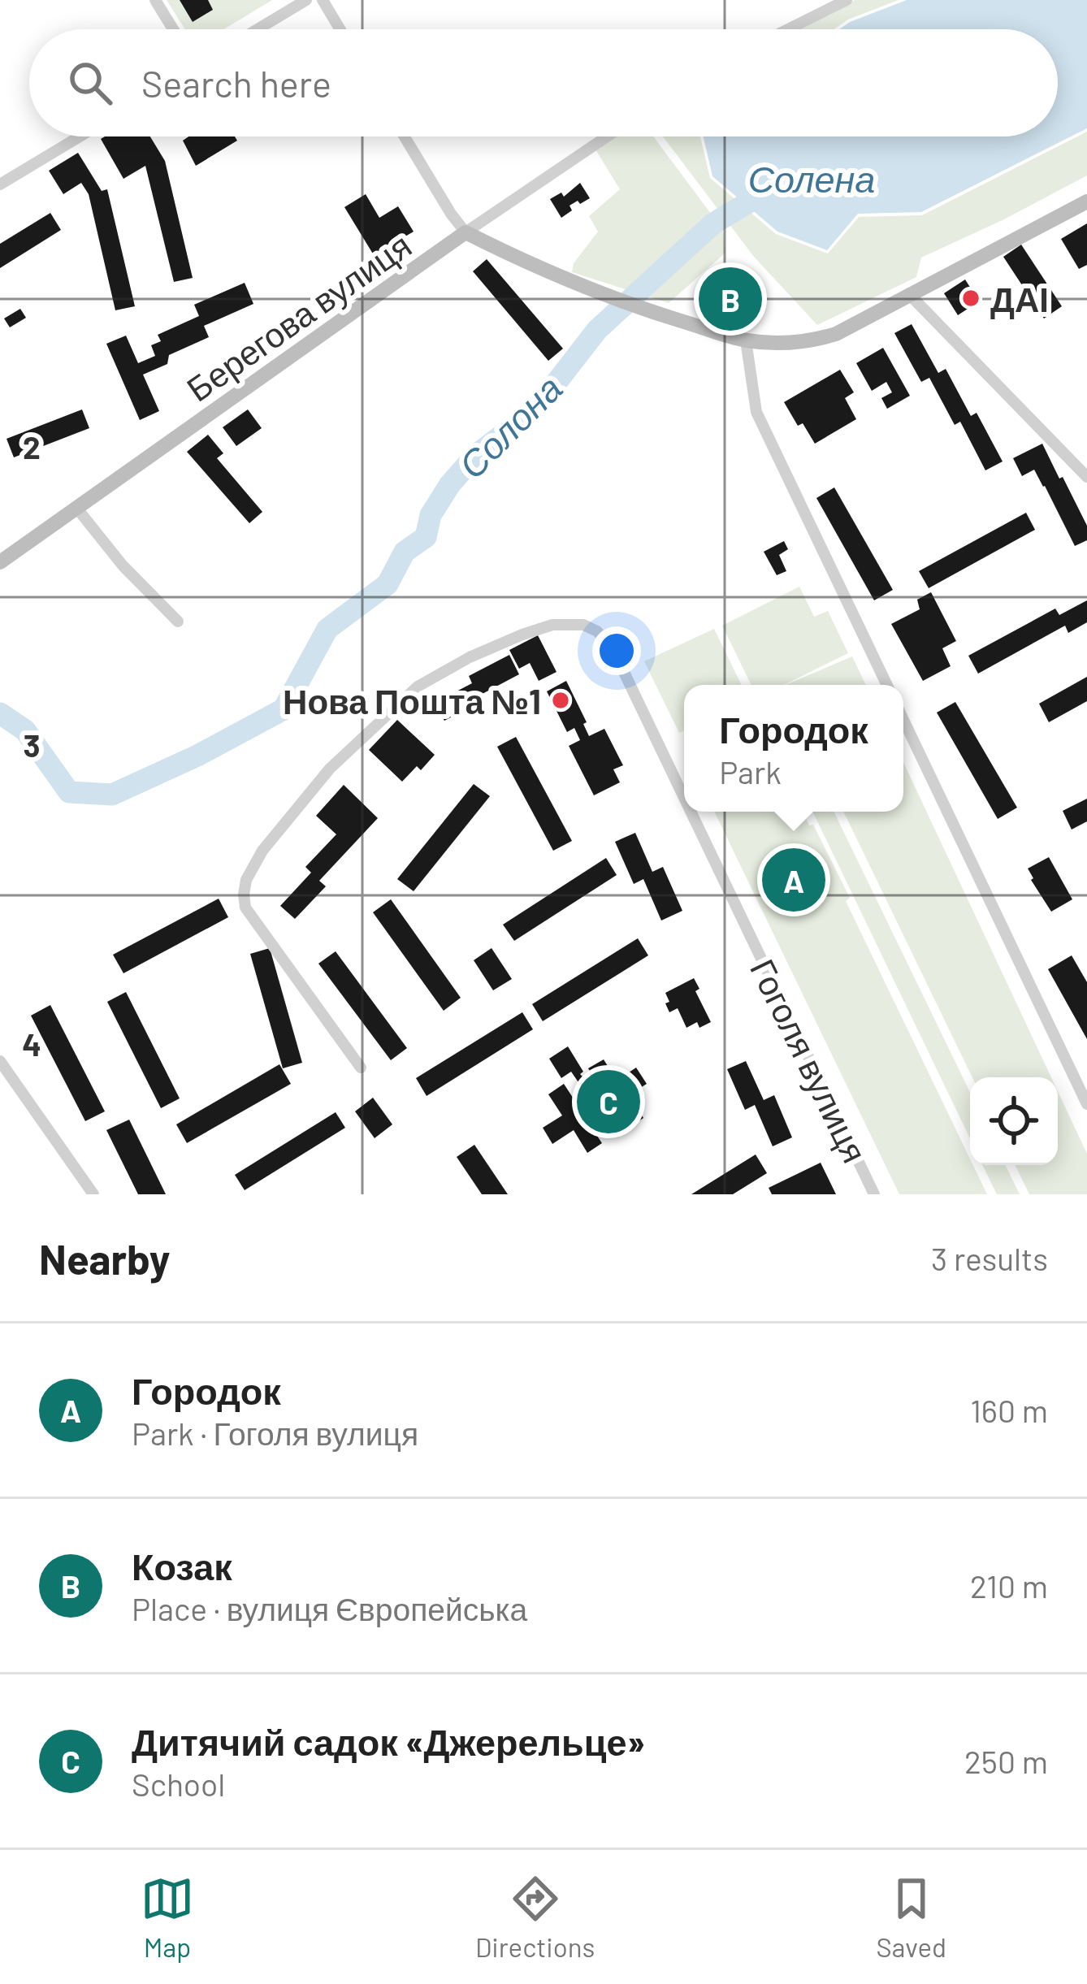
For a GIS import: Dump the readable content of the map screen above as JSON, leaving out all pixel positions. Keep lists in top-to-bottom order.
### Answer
{
  "streets": {
    "main road": ["Берегова вулиця"],
    "street": ["Гоголя вулиця"]
  },
  "water": ["Солена", "Солона"],
  "places": ["ДАІ", "Нова Пошта №1"],
  "page": {
    "search": "Search here",
    "pins": ["B", "A", "C"],
    "popup": ["Городок", "Park"],
    "heading": ["Nearby", "3 results"],
    "list": [
      {
        "mark": "A",
        "name": "Городок",
        "note": "Park · Гоголя вулиця",
        "value": "160 m"
      },
      {
        "mark": "B",
        "name": "Козак",
        "note": "Place · вулиця Європейська",
        "value": "210 m"
      },
      {
        "mark": "C",
        "name": "Дитячий садок «Джерельце»",
        "note": "School",
        "value": "250 m"
      }
    ],
    "nav": ["Map", "Directions", "Saved"]
  },
  "grid": {
    "rows": ["2", "3", "4"]
  }
}
